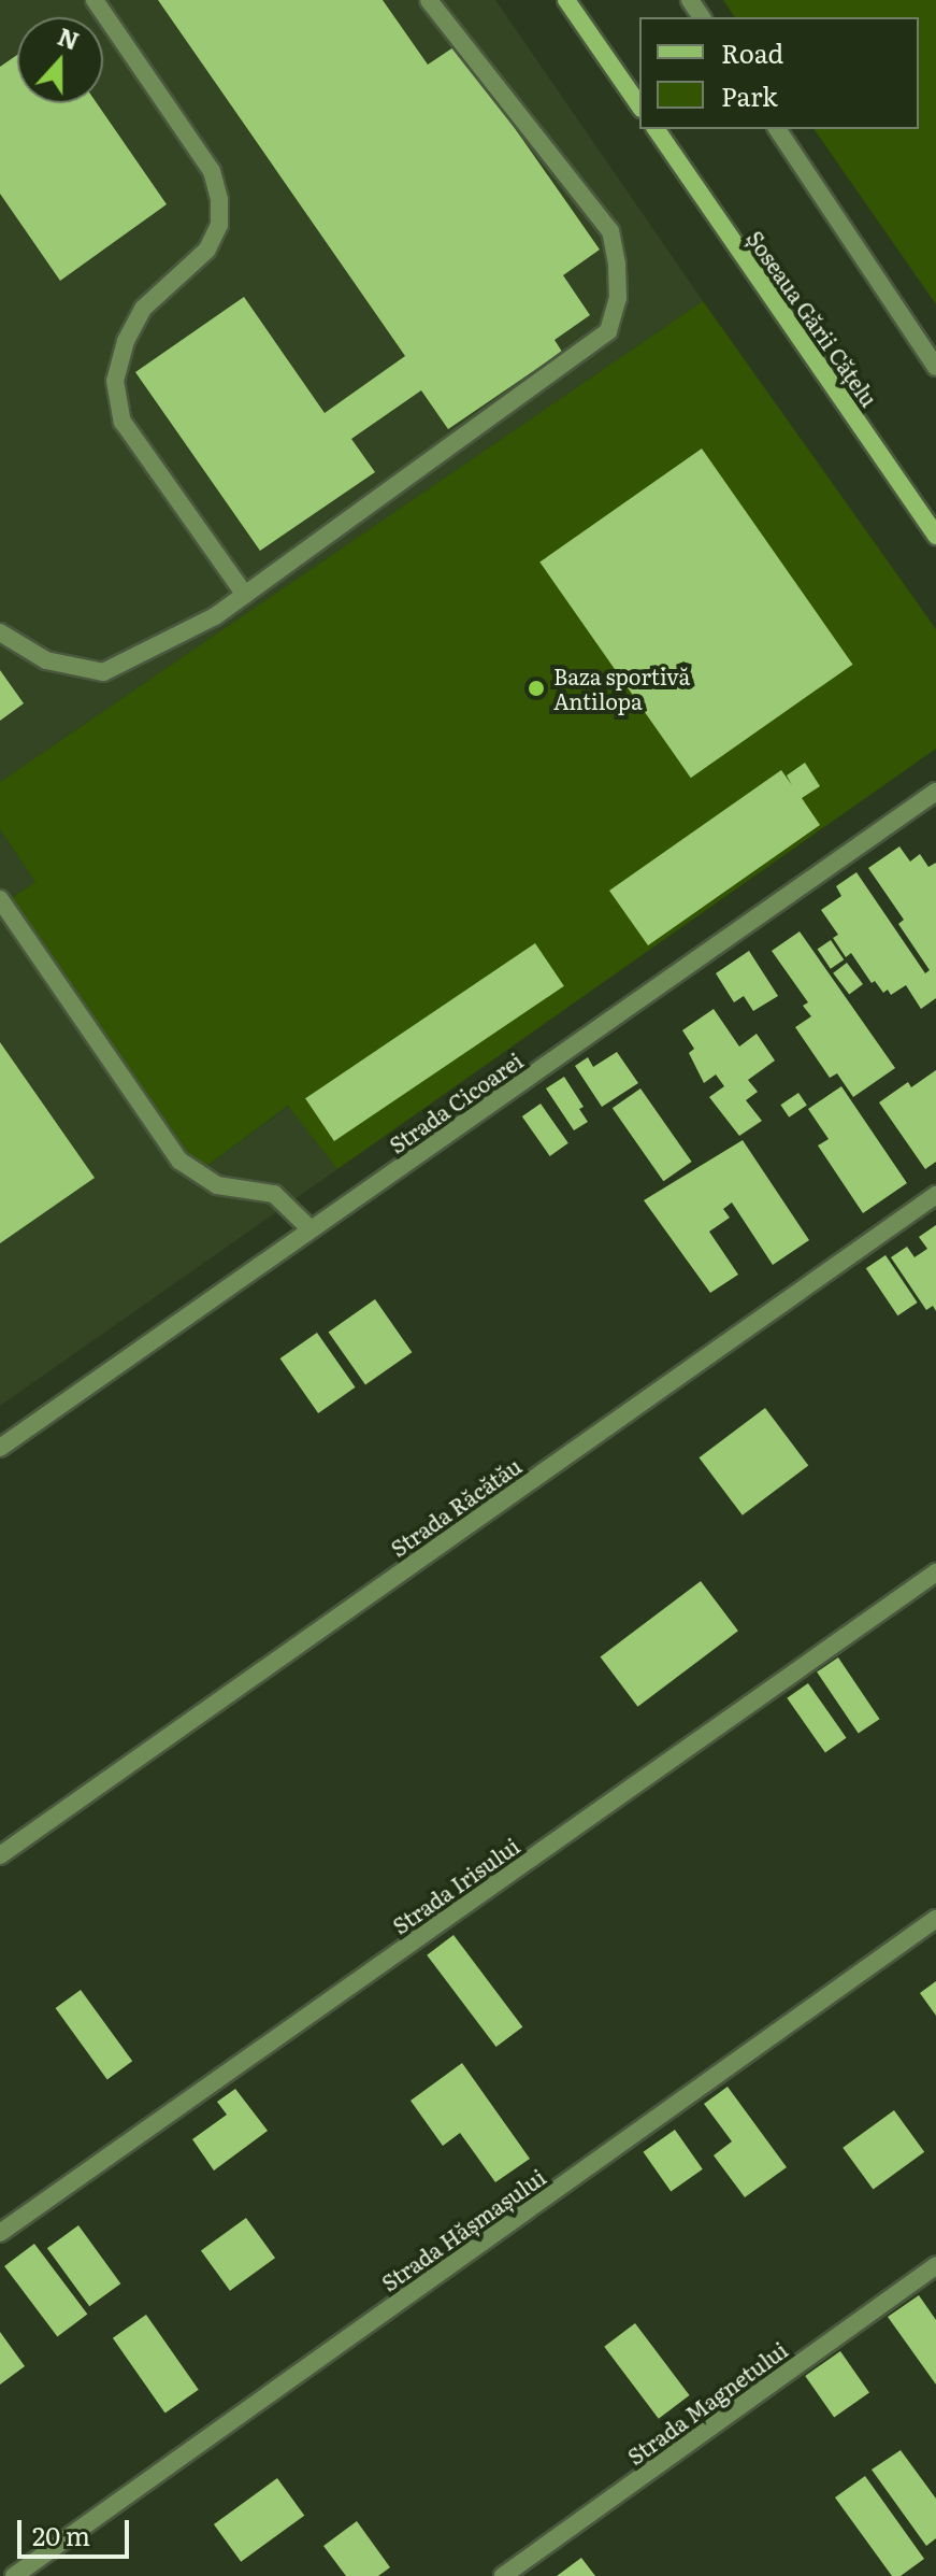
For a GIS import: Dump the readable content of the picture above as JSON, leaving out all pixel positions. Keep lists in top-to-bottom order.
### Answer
{
  "streets": {
    "main road": ["Șoseaua Gării Cățelu"],
    "street": [
      "Strada Cicoarei",
      "Strada Răcătău",
      "Strada Irisului",
      "Strada Hășmașului",
      "Strada Magnetului"
    ]
  },
  "places": ["Baza sportivă Antilopa"],
  "legend": ["Road", "Park"],
  "scale_bar": "20 m",
  "north": "top"
}
